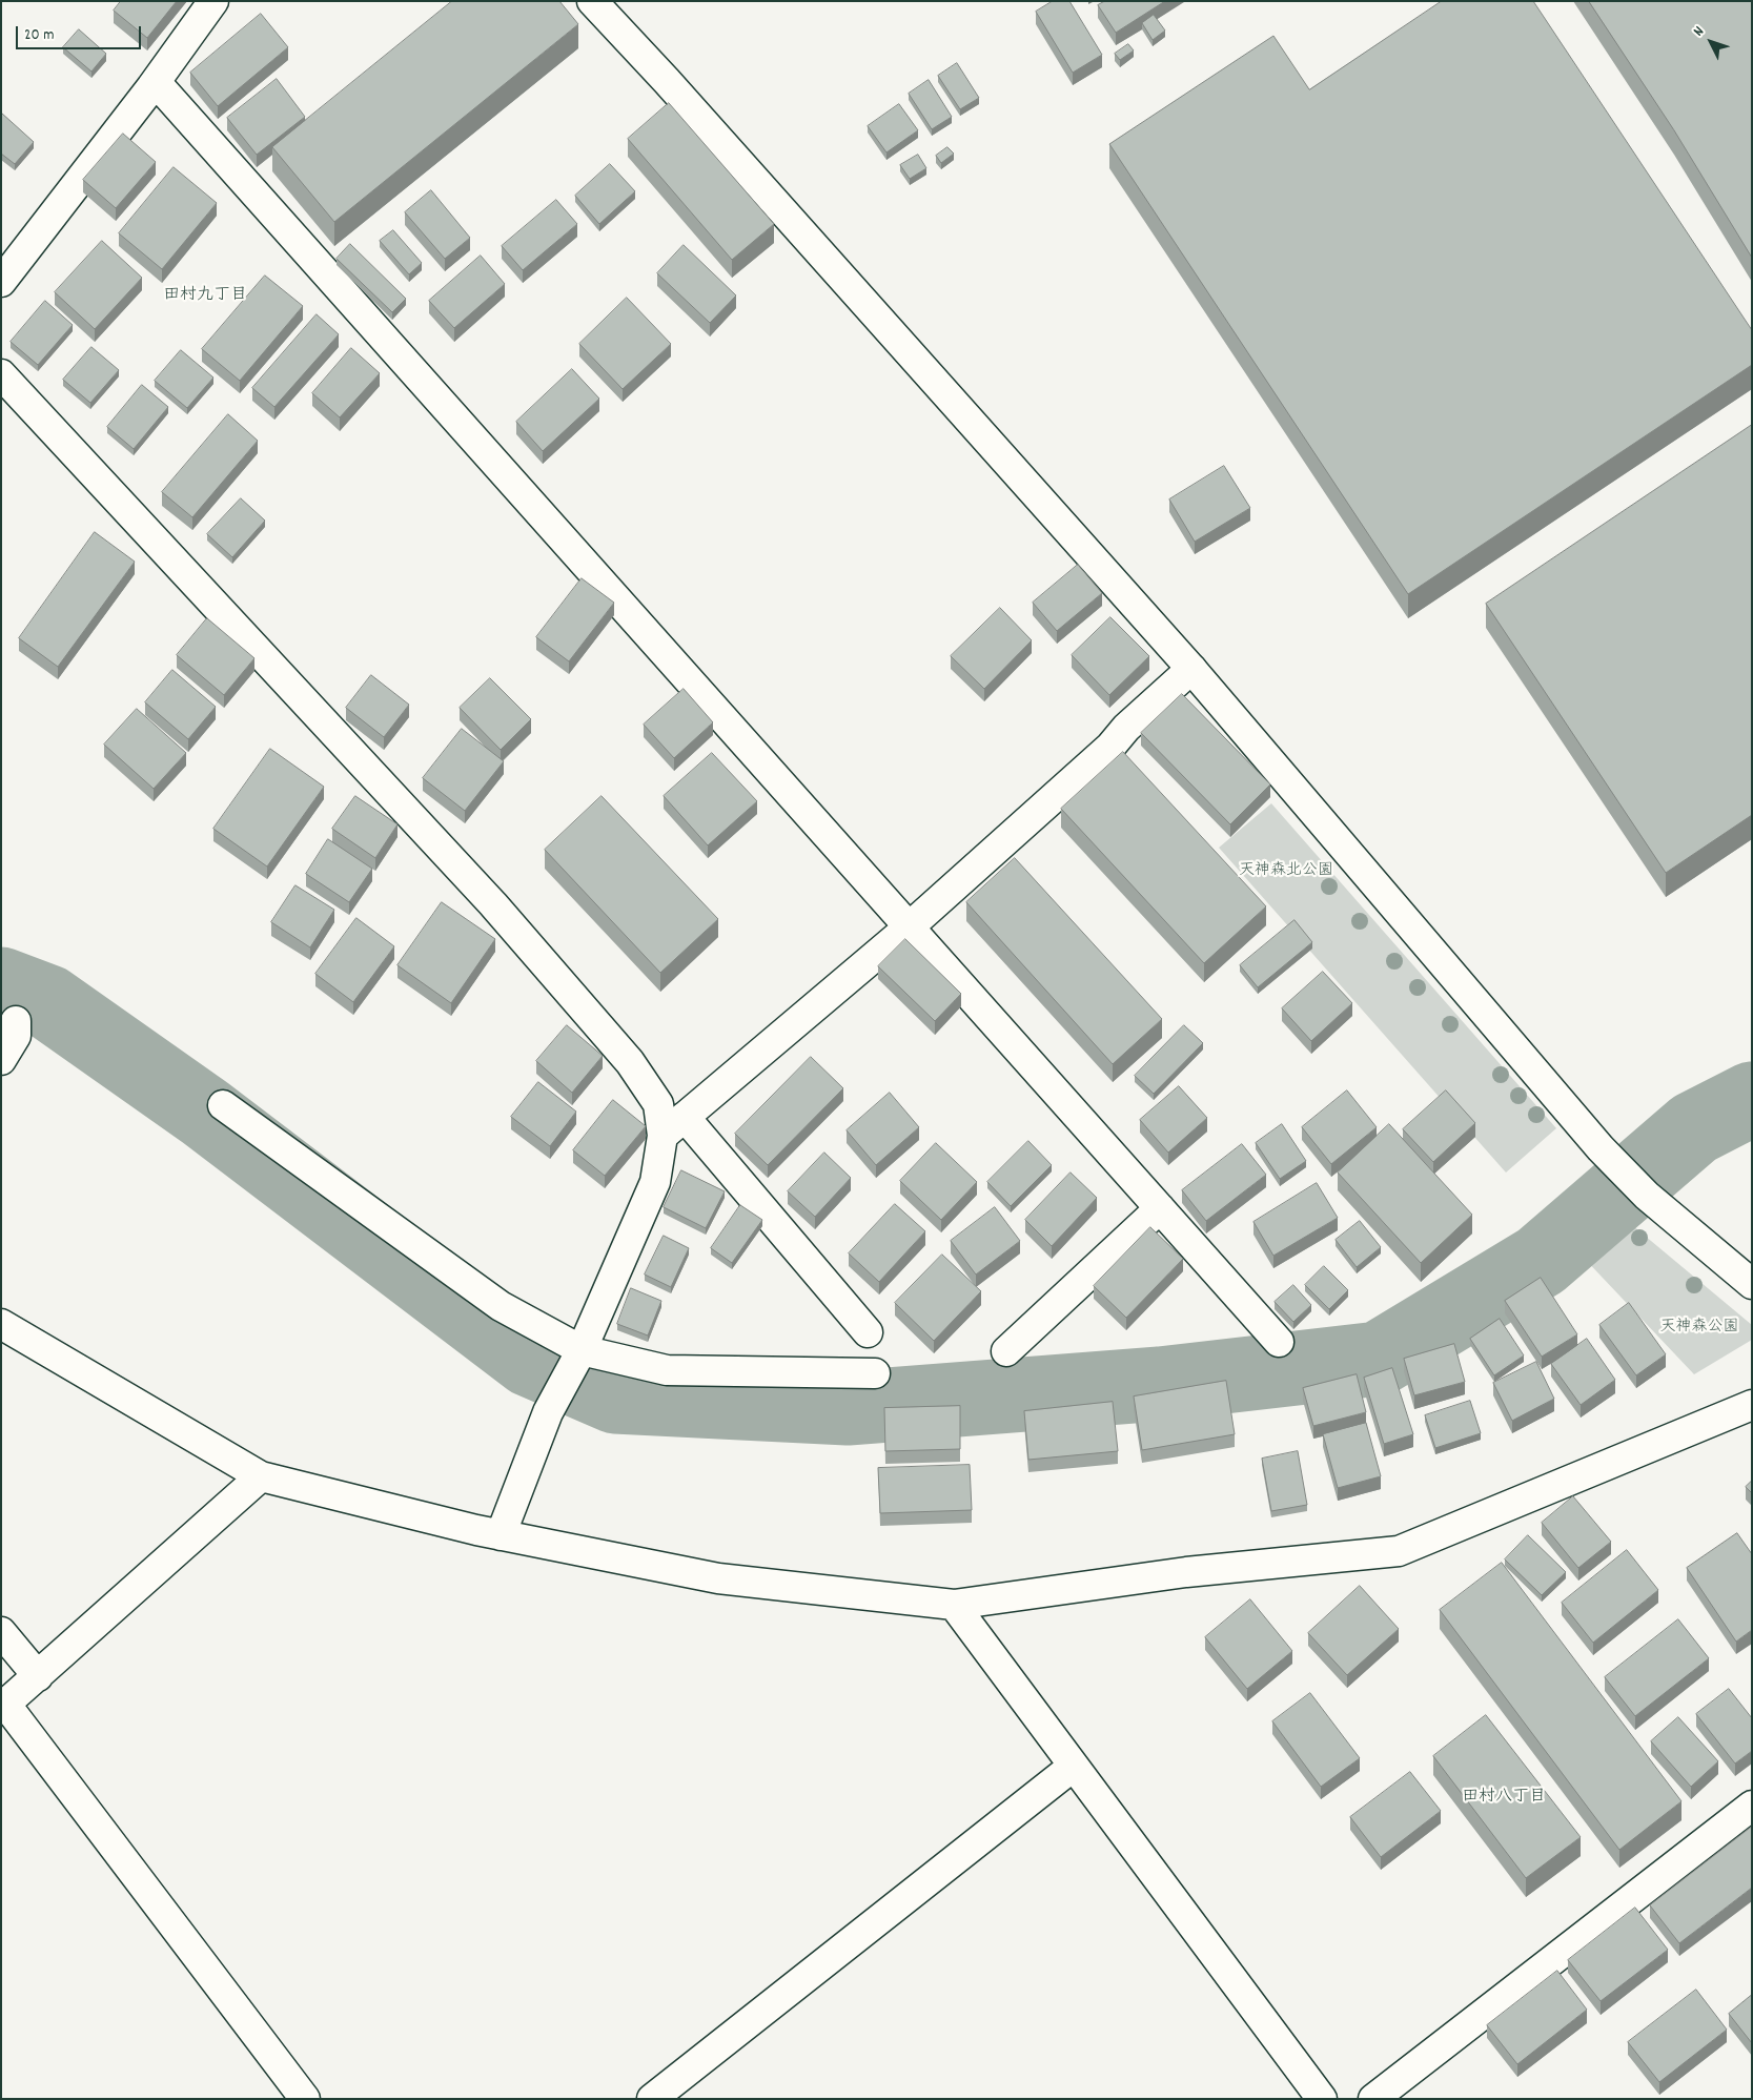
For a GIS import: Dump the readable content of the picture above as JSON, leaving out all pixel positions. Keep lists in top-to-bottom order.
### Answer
{
  "districts": ["田村九丁目", "田村八丁目"],
  "parks": ["天神森北公園", "天神森公園"],
  "scale_bar": "20 m",
  "north": "top left"
}
